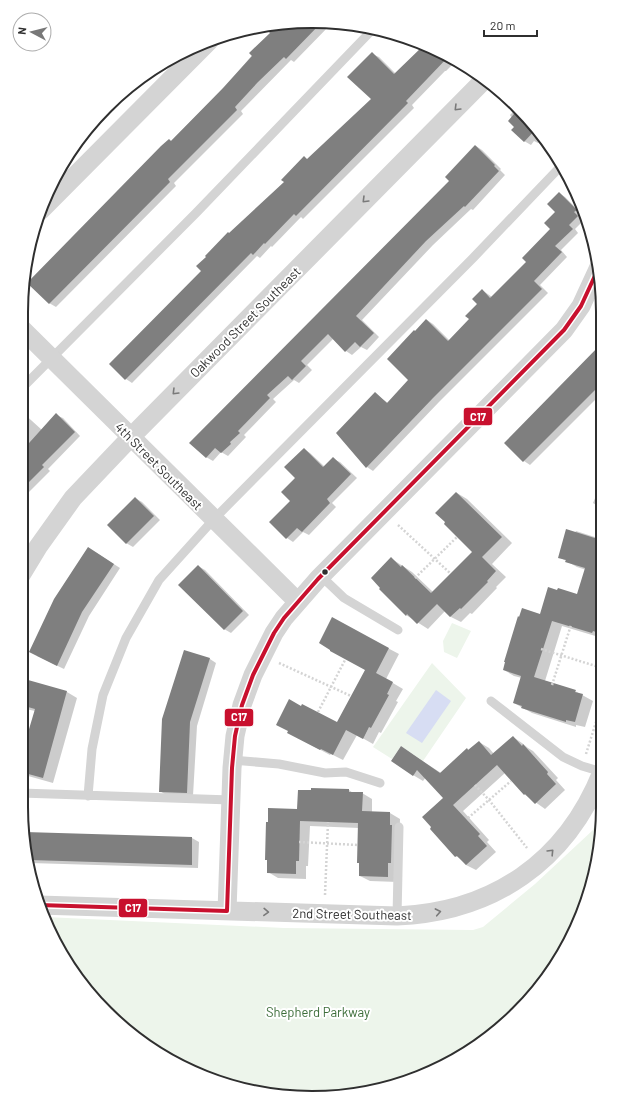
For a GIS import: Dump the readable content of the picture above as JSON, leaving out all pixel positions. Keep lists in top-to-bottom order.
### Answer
{
  "streets": {
    "street": ["Oakwood Street Southeast", "4th Street Southeast", "2nd Street Southeast"]
  },
  "crossings": [
    ["Oakwood Street Southeast", "4th Street Southeast"]
  ],
  "one_way": ["Oakwood Street Southeast", "2nd Street Southeast"],
  "parks": ["Shepherd Parkway"],
  "lines": ["transit line C17"],
  "scale_bar": "20 m",
  "north": "left"
}
